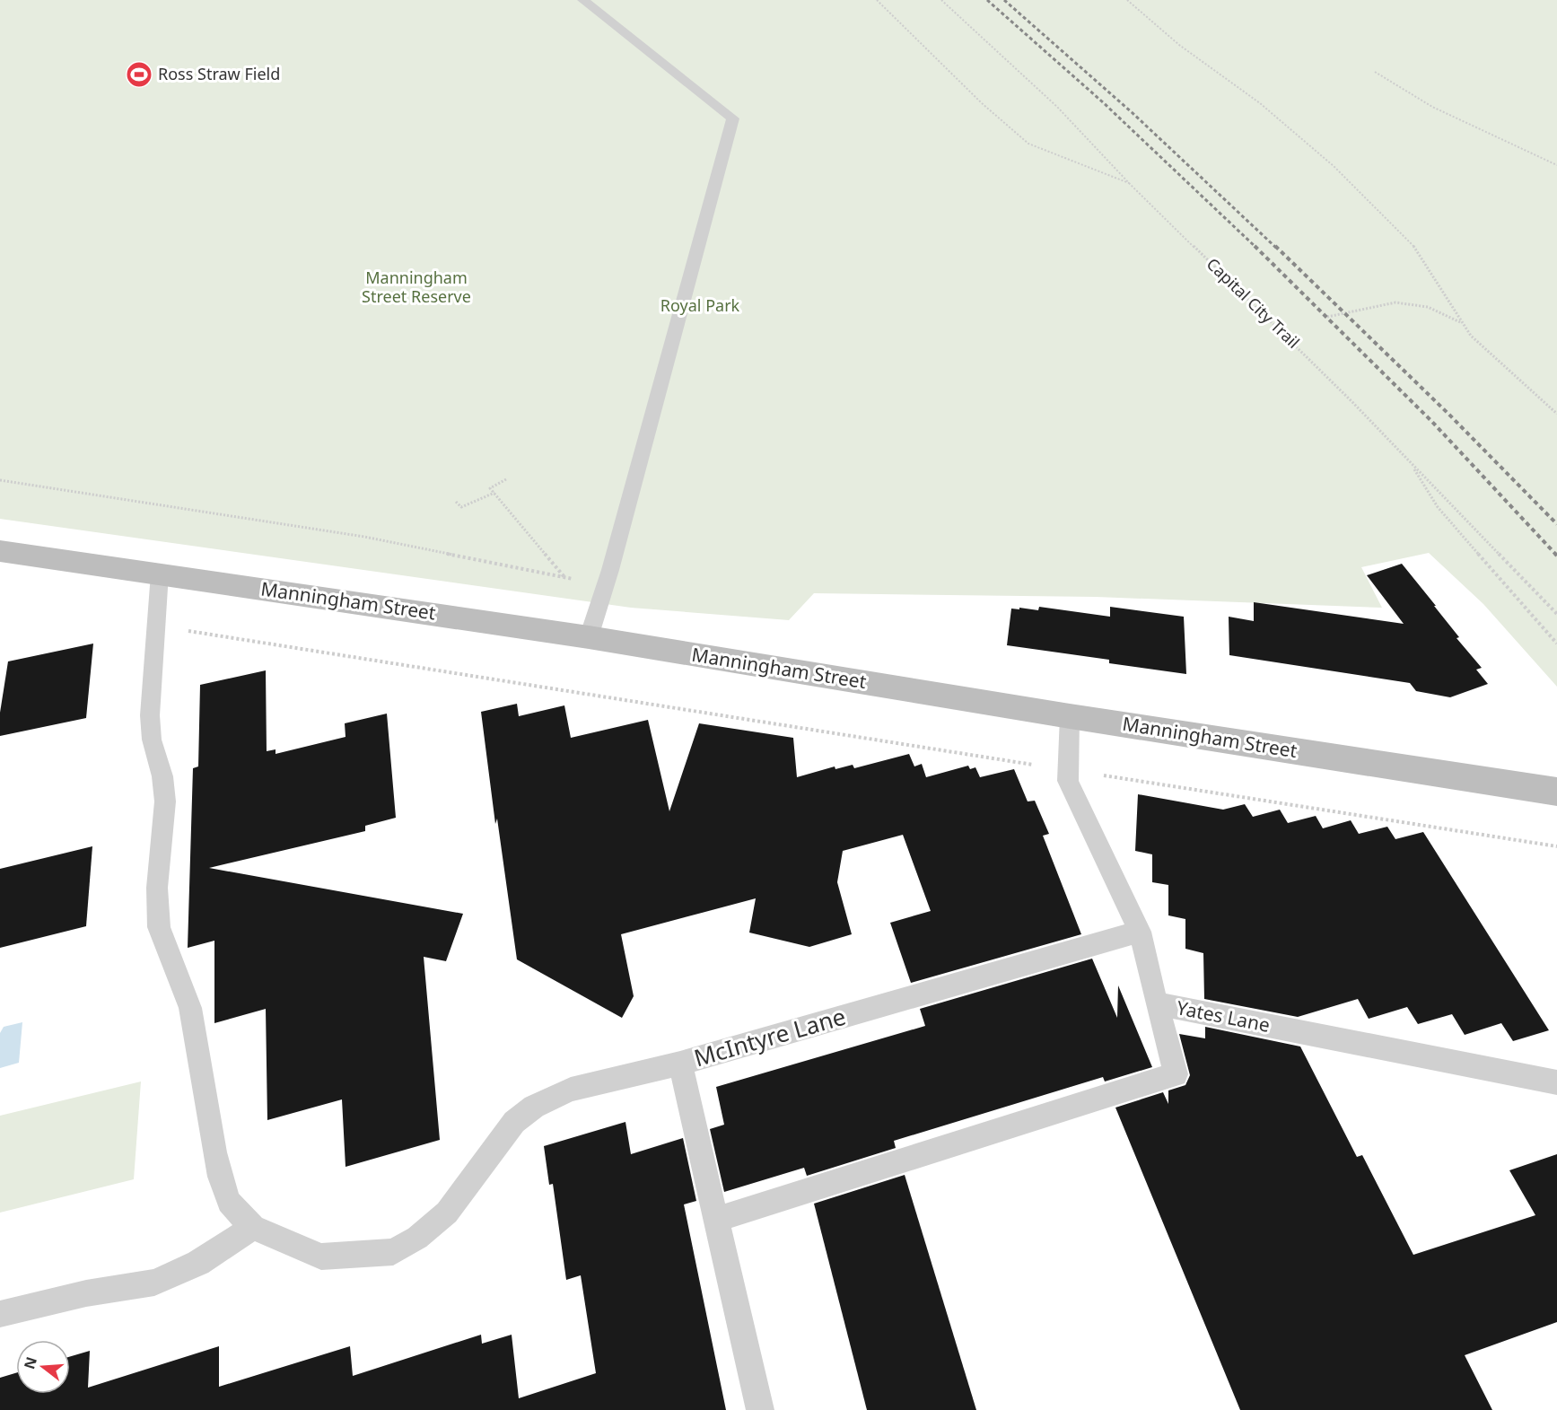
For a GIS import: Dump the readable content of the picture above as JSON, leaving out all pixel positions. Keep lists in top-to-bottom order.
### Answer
{
  "streets": {
    "street": ["Manningham Street"],
    "lane": ["Yates Lane", "McIntyre Lane"],
    "path": ["Capital City Trail"]
  },
  "crossings": [
    ["Manningham Street", "Yates Lane"],
    ["Yates Lane", "McIntyre Lane"]
  ],
  "parks": ["Manningham Street Reserve", "Royal Park"],
  "places": {
    "sports": ["Ross Straw Field"]
  },
  "north": "left"
}
